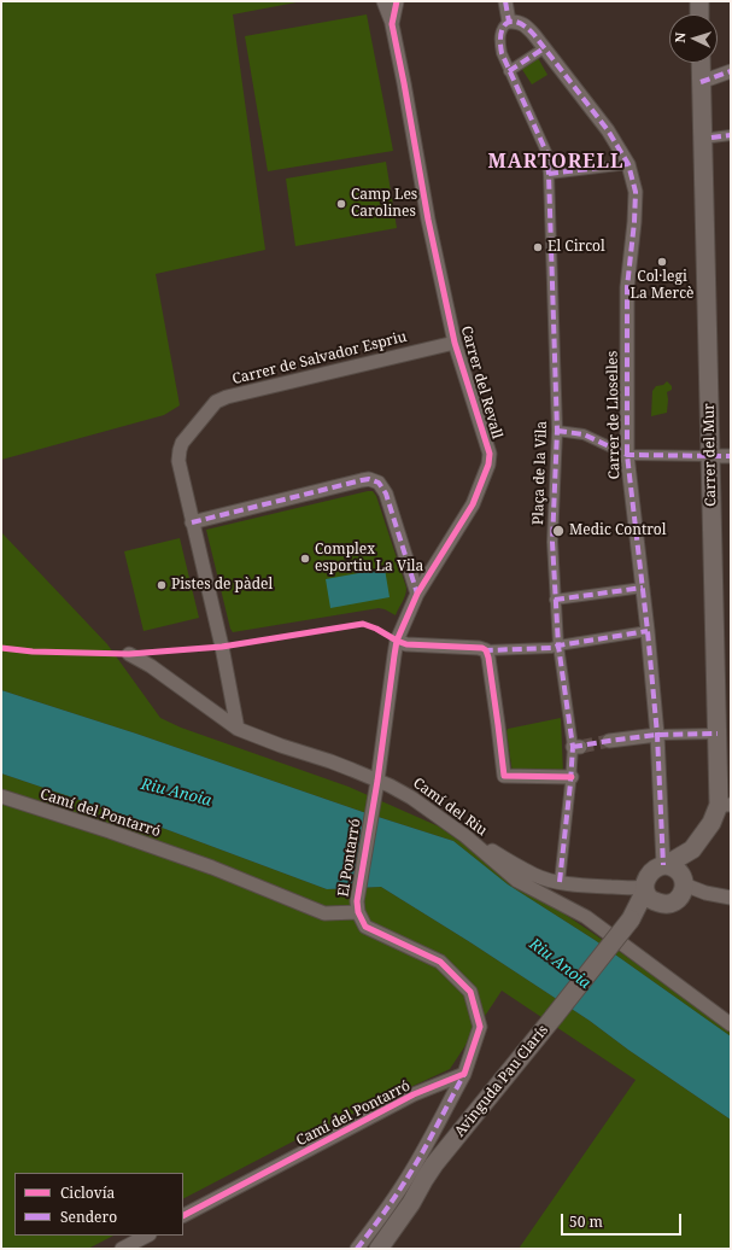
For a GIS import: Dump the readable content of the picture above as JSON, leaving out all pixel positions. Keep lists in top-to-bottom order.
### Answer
{
  "streets": {
    "main road": ["Carrer del Mur", "Avinguda Pau Clarís"],
    "street": [
      "Carrer de Salvador Espriu",
      "Carrer del Revall",
      "Carrer de Lloselles",
      "Plaça de la Vila",
      "Camí del Riu",
      "Camí del Pontarró",
      "El Pontarró"
    ]
  },
  "crossings": [
    ["Carrer de Salvador Espriu", "Carrer del Revall"],
    ["Carrer de Salvador Espriu", "Camí del Riu"],
    ["Carrer del Revall", "Camí del Riu"],
    ["Carrer del Revall", "El Pontarró"],
    ["Carrer de Lloselles", "Plaça de la Vila"],
    ["Carrer de Lloselles", "Avinguda Pau Clarís"],
    ["Camí del Pontarró", "El Pontarró"]
  ],
  "districts": ["MARTORELL"],
  "water": ["Riu Anoia"],
  "places": [
    "Camp Les Carolines",
    "El Circol",
    "Col·legi La Mercè",
    "Medic Control",
    "Complex esportiu La Vila",
    "Pistes de pàdel"
  ],
  "legend": ["Ciclovía", "Sendero"],
  "scale_bar": "50 m",
  "north": "left"
}
